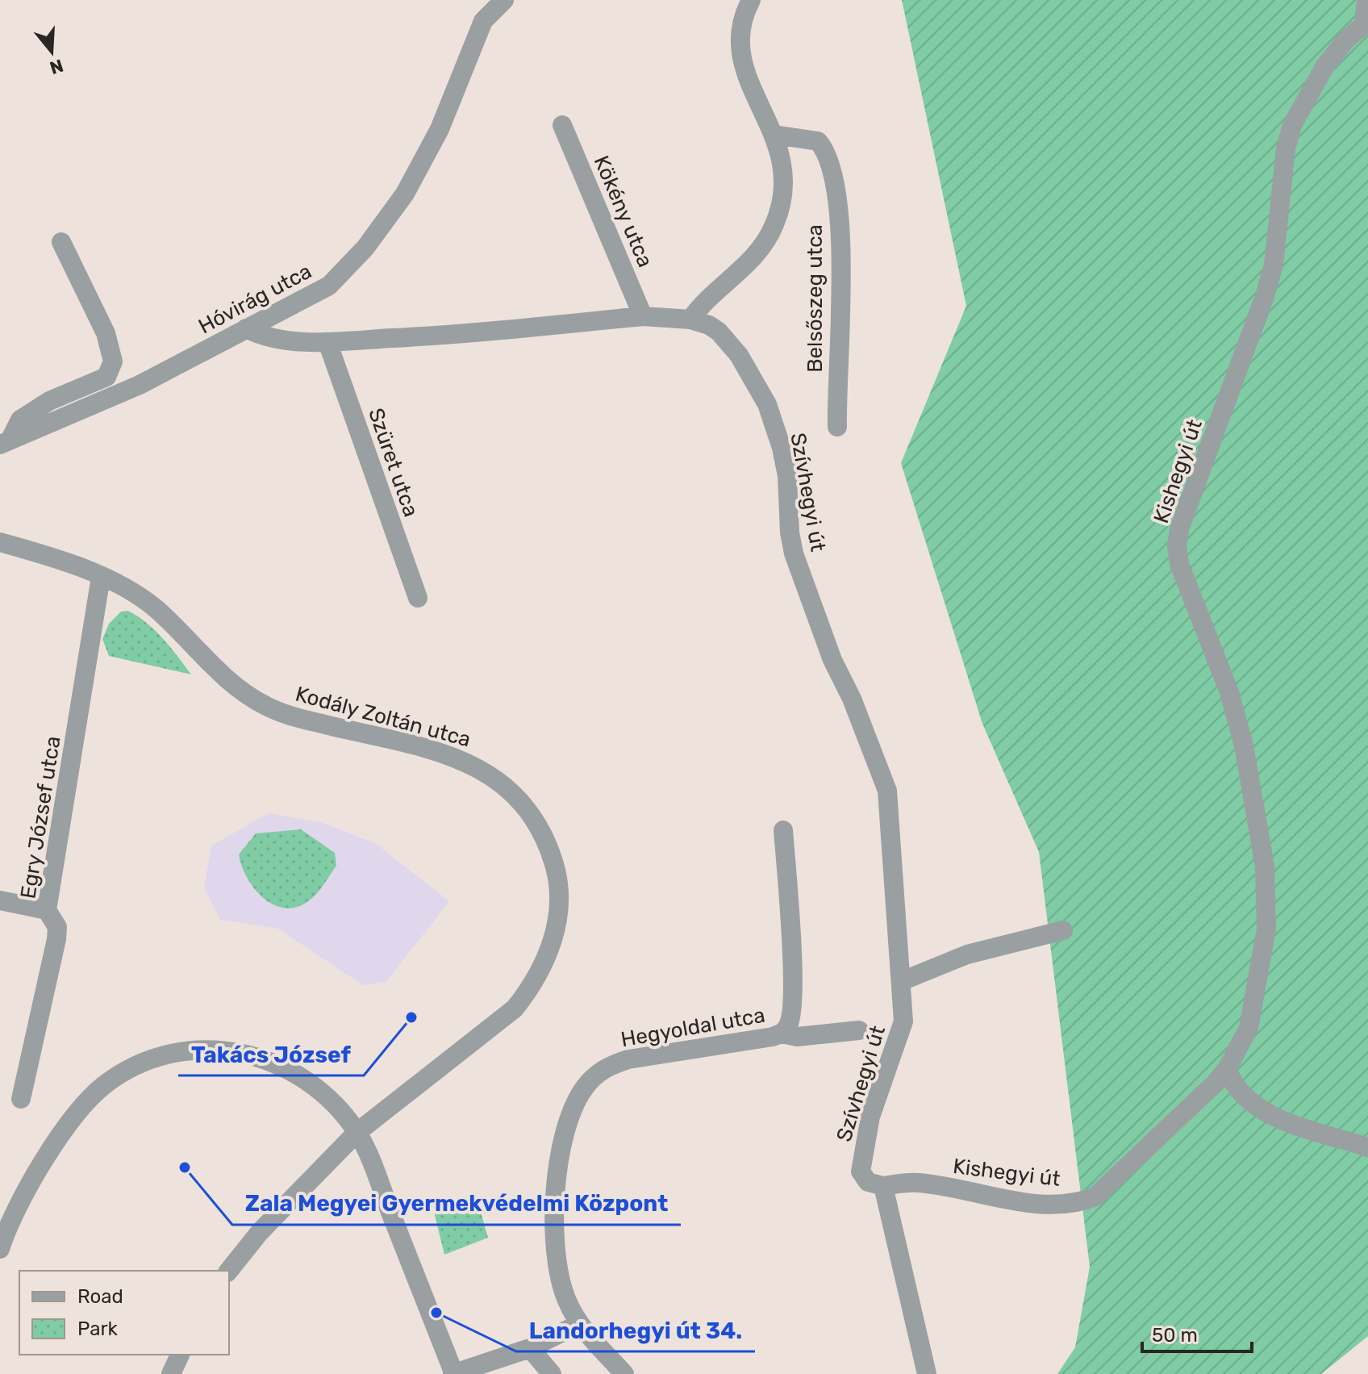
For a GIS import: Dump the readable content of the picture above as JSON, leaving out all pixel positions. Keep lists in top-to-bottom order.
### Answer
{
  "streets": {
    "street": [
      "Kökény utca",
      "Hóvirág utca",
      "Belsőszeg utca",
      "Szüret utca",
      "Kishegyi út",
      "Szívhegyi út",
      "Kodály Zoltán utca",
      "Egry József utca",
      "Hegyoldal utca"
    ]
  },
  "crossings": [
    ["Kökény utca", "Szívhegyi út"],
    ["Hóvirág utca", "Szívhegyi út"],
    ["Belsőszeg utca", "Szívhegyi út"],
    ["Szüret utca", "Szívhegyi út"],
    ["Kishegyi út", "Szívhegyi út"],
    ["Kodály Zoltán utca", "Egry József utca"]
  ],
  "places": ["Takács József", "Zala Megyei Gyermekvédelmi Központ", "Landorhegyi út 34."],
  "legend": ["Road", "Park"],
  "scale_bar": "50 m",
  "north": "bottom"
}
